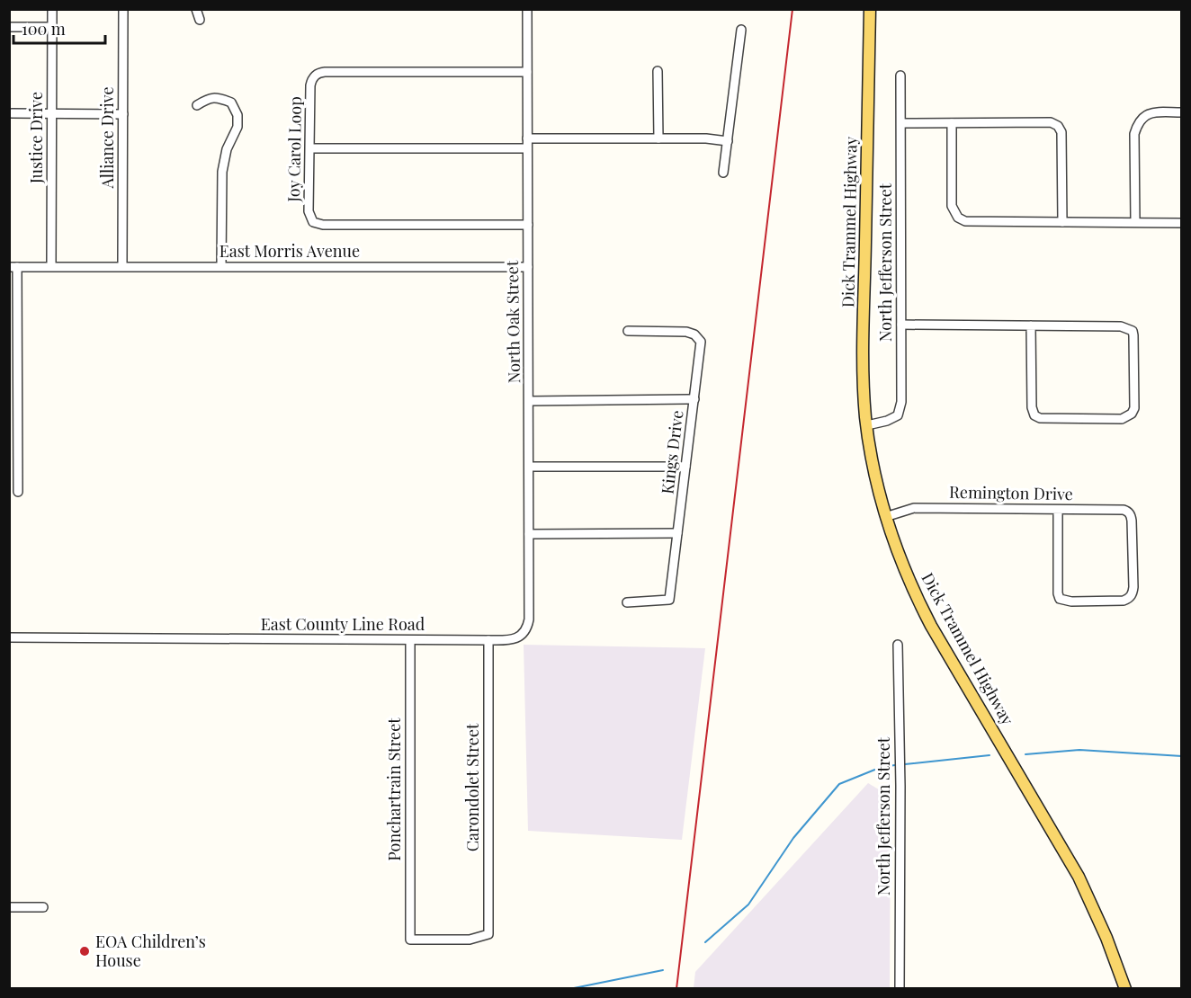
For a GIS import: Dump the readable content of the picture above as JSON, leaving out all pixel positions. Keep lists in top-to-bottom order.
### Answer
{
  "streets": {
    "main road": ["Dick Trammel Highway"],
    "street": [
      "Justice Drive",
      "Alliance Drive",
      "Joy Carol Loop",
      "East Morris Avenue",
      "North Jefferson Street",
      "North Oak Street",
      "Kings Drive",
      "Remington Drive",
      "East County Line Road",
      "Carondolet Street",
      "Ponchartrain Street"
    ]
  },
  "crossings": [
    ["Justice Drive", "East Morris Avenue"],
    ["Alliance Drive", "East Morris Avenue"],
    ["Joy Carol Loop", "North Oak Street"],
    ["Dick Trammel Highway", "North Jefferson Street"],
    ["Dick Trammel Highway", "Remington Drive"],
    ["East Morris Avenue", "North Oak Street"],
    ["North Oak Street", "East County Line Road"],
    ["East County Line Road", "Carondolet Street"],
    ["East County Line Road", "Ponchartrain Street"],
    ["Carondolet Street", "Ponchartrain Street"]
  ],
  "places": ["EOA Children’s House"],
  "scale_bar": "100 m"
}
